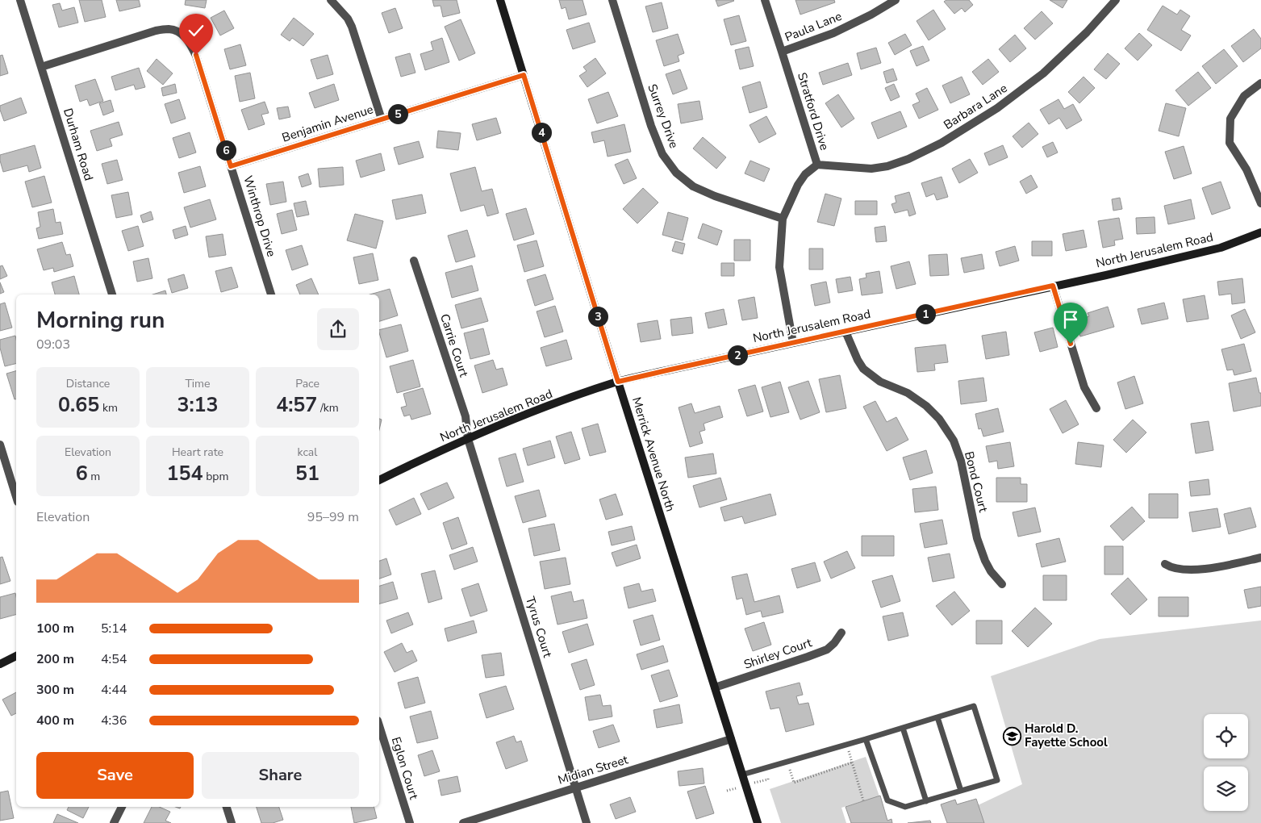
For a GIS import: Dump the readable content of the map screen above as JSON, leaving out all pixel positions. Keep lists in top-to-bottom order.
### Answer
{
  "streets": {
    "main road": ["North Jerusalem Road", "Merrick Avenue North"],
    "street": [
      "Paula Lane",
      "Barbara Lane",
      "Stratford Drive",
      "Surrey Drive",
      "Benjamin Avenue",
      "Durham Road",
      "Winthrop Drive",
      "Carrie Court",
      "Bond Court",
      "Tyrus Court",
      "Shirley Court",
      "Eglon Court",
      "Midian Street"
    ]
  },
  "crossings": [
    ["Paula Lane", "Stratford Drive"],
    ["Barbara Lane", "Stratford Drive"],
    ["Stratford Drive", "Surrey Drive"],
    ["Stratford Drive", "North Jerusalem Road"],
    ["Benjamin Avenue", "Winthrop Drive"],
    ["Benjamin Avenue", "Merrick Avenue North"],
    ["Durham Road", "Winthrop Drive"],
    ["North Jerusalem Road", "Carrie Court"],
    ["North Jerusalem Road", "Merrick Avenue North"],
    ["North Jerusalem Road", "Bond Court"],
    ["North Jerusalem Road", "Tyrus Court"],
    ["Carrie Court", "Tyrus Court"],
    ["Merrick Avenue North", "Shirley Court"],
    ["Merrick Avenue North", "Midian Street"],
    ["Tyrus Court", "Midian Street"]
  ],
  "places": {
    "school or university": ["Harold D. Fayette School"]
  },
  "page": {
    "pins": [
      "5",
      "4",
      "6",
      "1",
      "3",
      "2"
    ],
    "heading": ["Morning run", "09:03"],
    "stats": [
      ["Distance", "0.65 km"],
      ["Time", "3:13"],
      ["Pace", "4:57 /km"],
      ["Elevation", "6 m"],
      ["Heart rate", "154 bpm"],
      ["kcal", "51"]
    ],
    "chart": ["Elevation", "95–99 m"],
    "list": [
      {
        "name": "100 m",
        "note": "5:14"
      },
      {
        "name": "200 m",
        "note": "4:54"
      },
      {
        "name": "300 m",
        "note": "4:44"
      },
      {
        "name": "400 m",
        "note": "4:36"
      }
    ],
    "buttons": ["Save", "Share"]
  }
}
